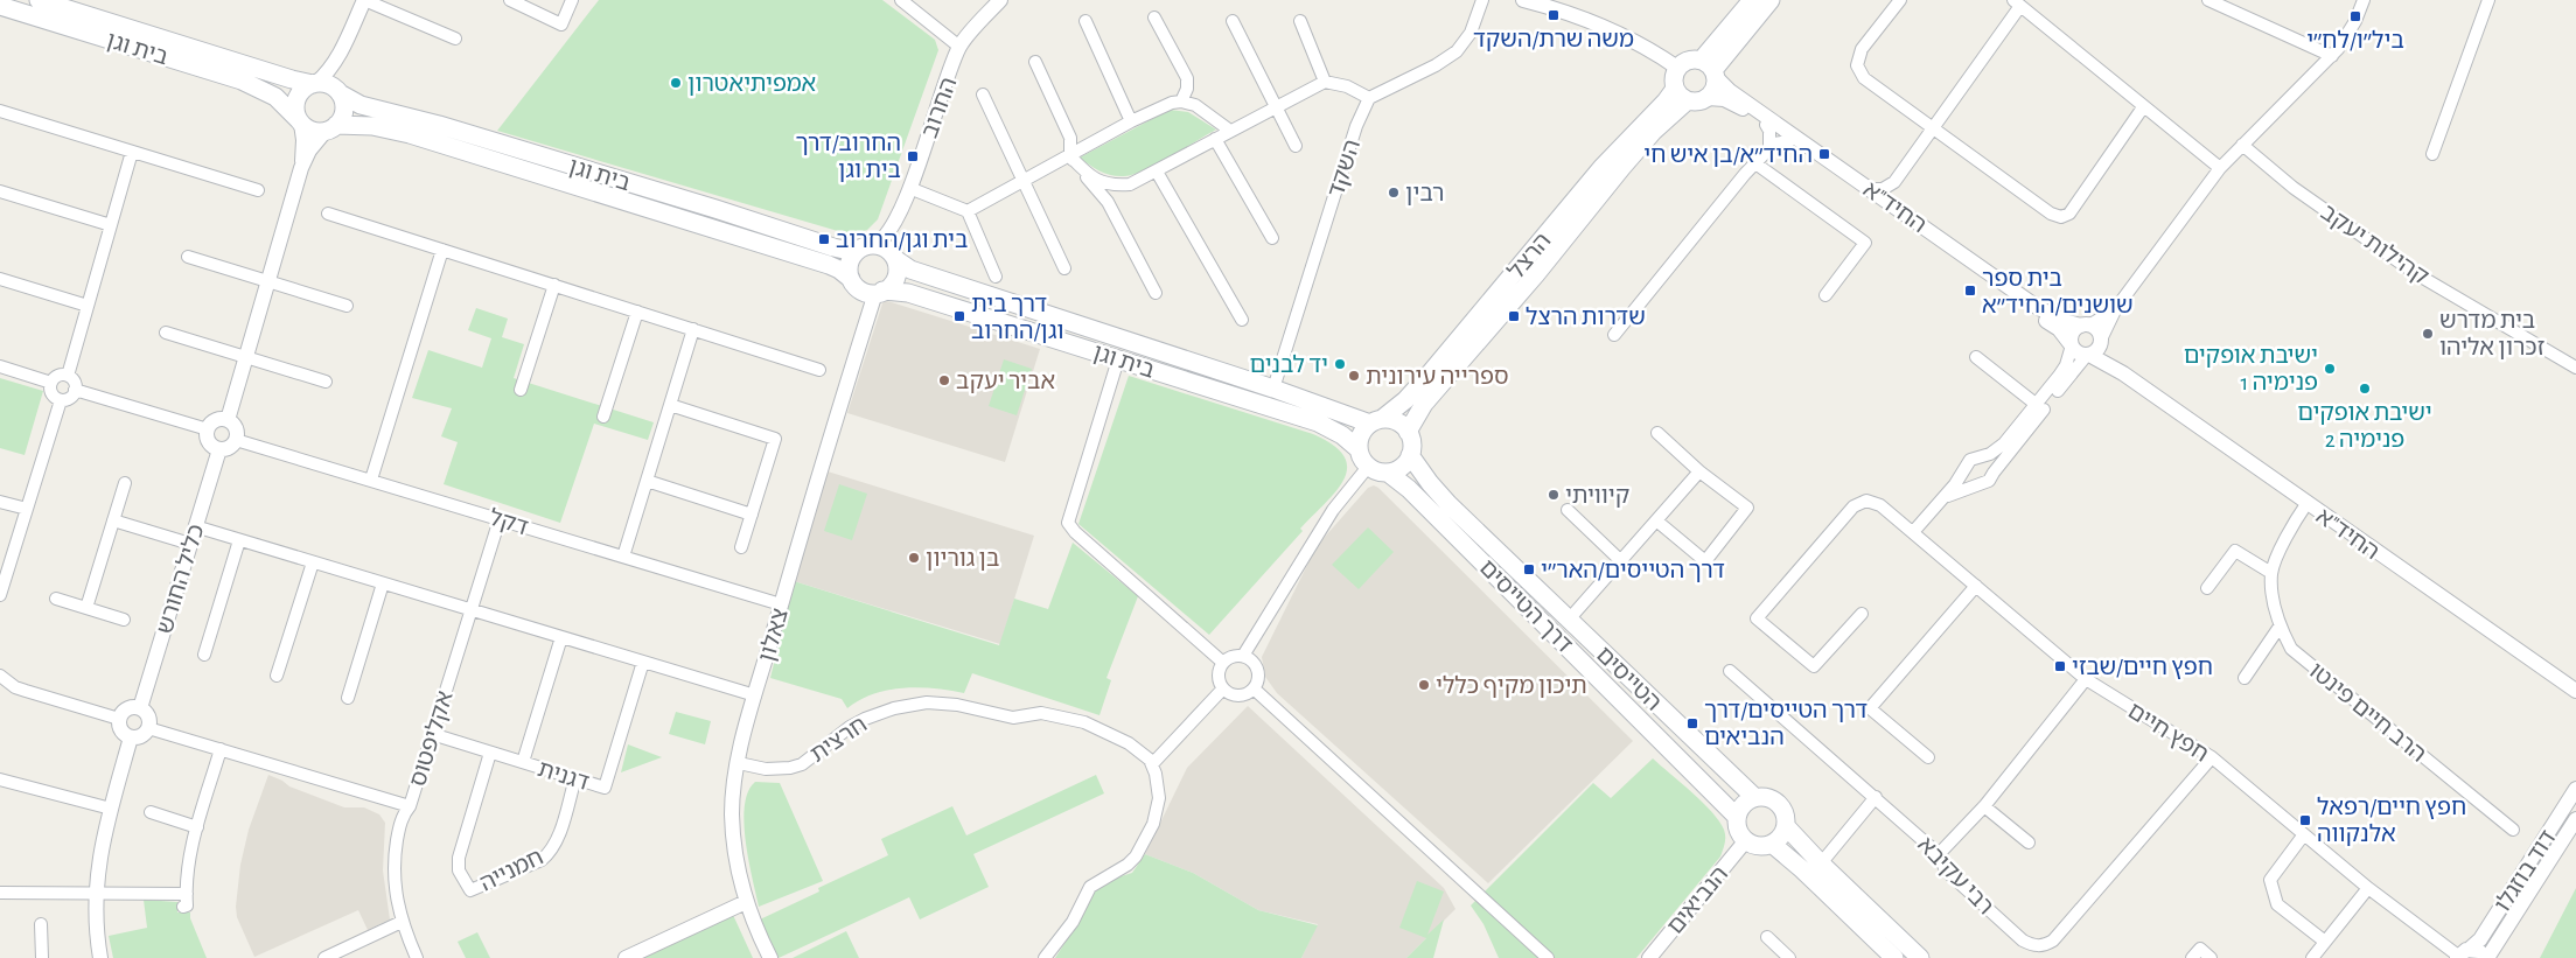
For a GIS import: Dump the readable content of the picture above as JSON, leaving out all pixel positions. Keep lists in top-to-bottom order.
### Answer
{
  "streets": {
    "main road": [
      "בית וגן",
      "הרצל",
      "דרך הטייסים",
      "הטייסים"
    ],
    "street": [
      "החרוב",
      "השקד",
      "החיד\"א",
      "קהילות יעקב",
      "דקל",
      "כליל החורש",
      "צאלון",
      "הרב חיים פינטו",
      "חפץ חיים",
      "אקליפטוס",
      "חרצית",
      "דגנית",
      "חמנייה",
      "דוד בוזגלו",
      "רבי עקיבא",
      "הנביאים"
    ]
  },
  "crossings": [
    ["בית וגן", "החרוב"],
    ["בית וגן", "השקד"],
    ["בית וגן", "הרצל"],
    ["בית וגן", "דרך הטייסים"],
    ["בית וגן", "צאלון"],
    ["בית וגן", "הטייסים"],
    ["החרוב", "צאלון"],
    ["החיד\"א", "הרצל"],
    ["הרצל", "דרך הטייסים"],
    ["הרצל", "הטייסים"],
    ["דקל", "כליל החורש"],
    ["דקל", "צאלון"],
    ["דקל", "אקליפטוס"],
    ["דרך הטייסים", "הטייסים"],
    ["דרך הטייסים", "הנביאים"],
    ["צאלון", "חרצית"],
    ["הטייסים", "הנביאים"],
    ["חפץ חיים", "דוד בוזגלו"],
    ["חפץ חיים", "רבי עקיבא"],
    ["אקליפטוס", "דגנית"],
    ["דגנית", "חמנייה"]
  ],
  "places": {
    "transit": [
      "משה שרת/השקד",
      "ביל״ו/לח״י",
      "החיד״א/בן איש חי",
      "החרוב/דרך בית וגן",
      "בית וגן/החרוב",
      "בית ספר שושנים/החיד״א",
      "דרך בית וגן/החרוב",
      "שדרות הרצל",
      "דרך הטייסים/האר״י",
      "חפץ חיים/שבזי",
      "דרך הטייסים/דרך הנביאים",
      "חפץ חיים/רפאל אלנקווה"
    ],
    "other": [
      "אמפיתיאטרון",
      "רבין",
      "בית מדרש זכרון אליהו",
      "יד לבנים",
      "ישיבת אופקים פנימיה 1",
      "ספרייה עירונית",
      "אביר יעקב",
      "ישיבת אופקים פנימיה 2",
      "קיוויתי",
      "בן גוריון",
      "תיכון מקיף כללי"
    ]
  }
}
